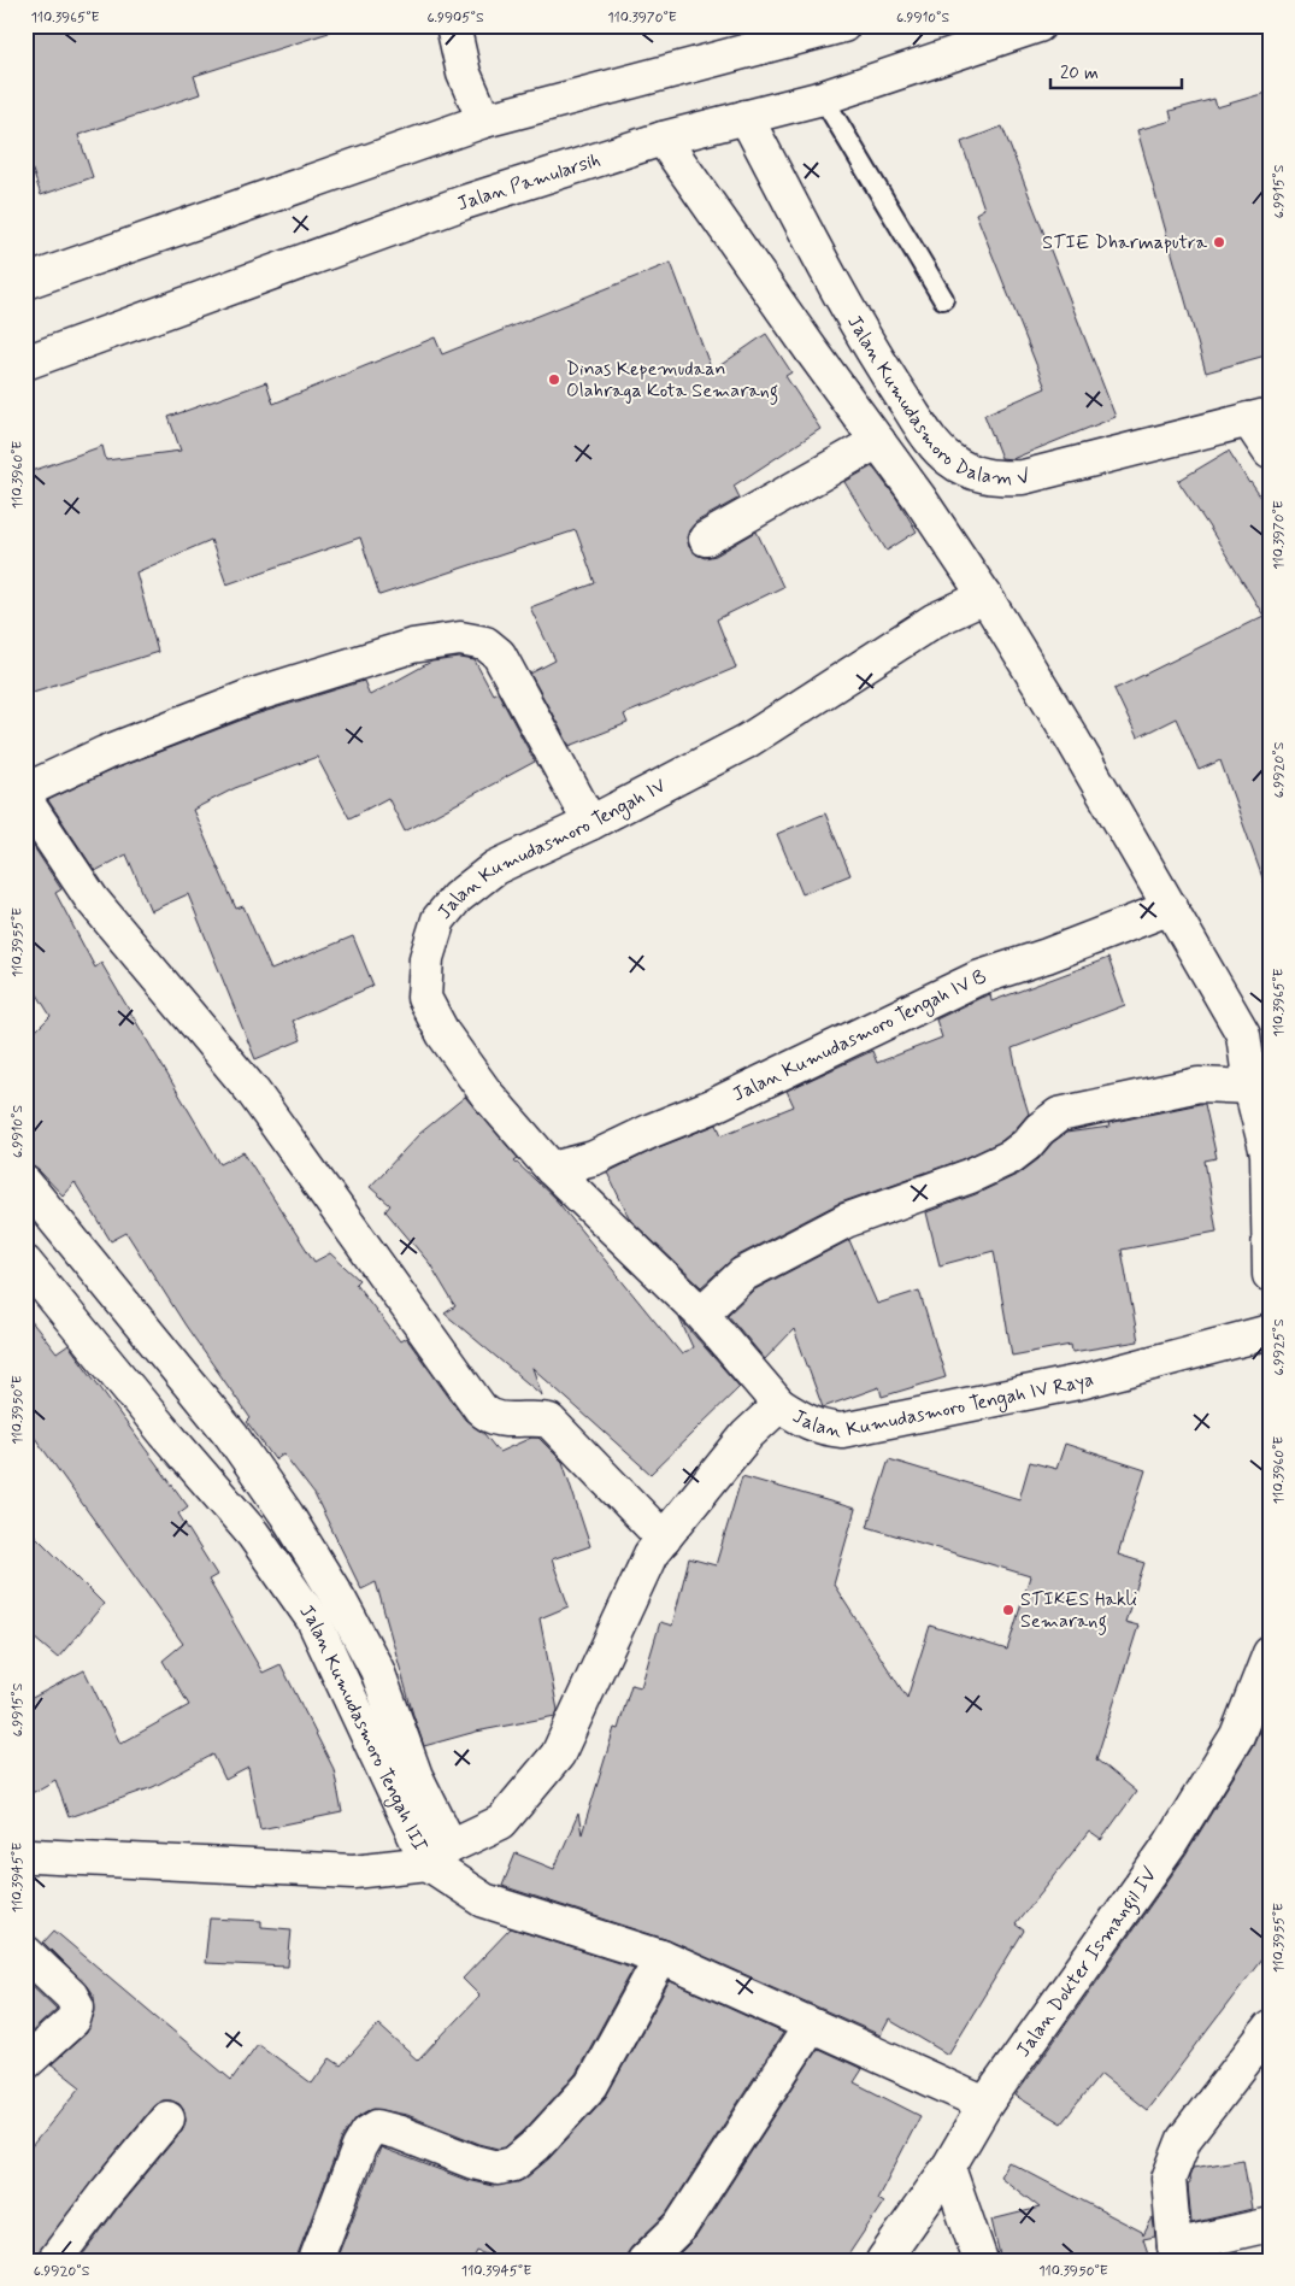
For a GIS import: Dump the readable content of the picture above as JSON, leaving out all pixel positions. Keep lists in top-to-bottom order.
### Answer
{
  "streets": {
    "main road": [
      "Jalan Pamularsih",
      "Jalan Kumudasmoro Dalam V",
      "Jalan Kumudasmoro Tengah IV",
      "Jalan Kumudasmoro Tengah IV B",
      "Jalan Kumudasmoro Tengah IV Raya",
      "Jalan Kumudasmoro Tengah III",
      "Jalan Dokter Ismangil IV"
    ]
  },
  "crossings": [
    ["Jalan Pamularsih", "Jalan Kumudasmoro Dalam V"],
    ["Jalan Kumudasmoro Tengah IV", "Jalan Kumudasmoro Tengah IV B"],
    ["Jalan Kumudasmoro Tengah IV", "Jalan Kumudasmoro Tengah IV Raya"],
    ["Jalan Kumudasmoro Tengah IV Raya", "Jalan Kumudasmoro Tengah III"],
    ["Jalan Kumudasmoro Tengah III", "Jalan Dokter Ismangil IV"]
  ],
  "places": ["STIE Dharmaputra", "Dinas Kepemudaan Olahraga Kota Semarang", "STIKES Hakli Semarang"],
  "scale_bar": "20 m",
  "coordinates": [
    "110.3965°E",
    "6.9905°S",
    "110.3970°E",
    "6.9910°S",
    "6.9915°S",
    "110.3960°E",
    "6.9920°S",
    "110.3955°E",
    "6.9925°S",
    "110.3950°E",
    "110.3945°E"
  ]
}
